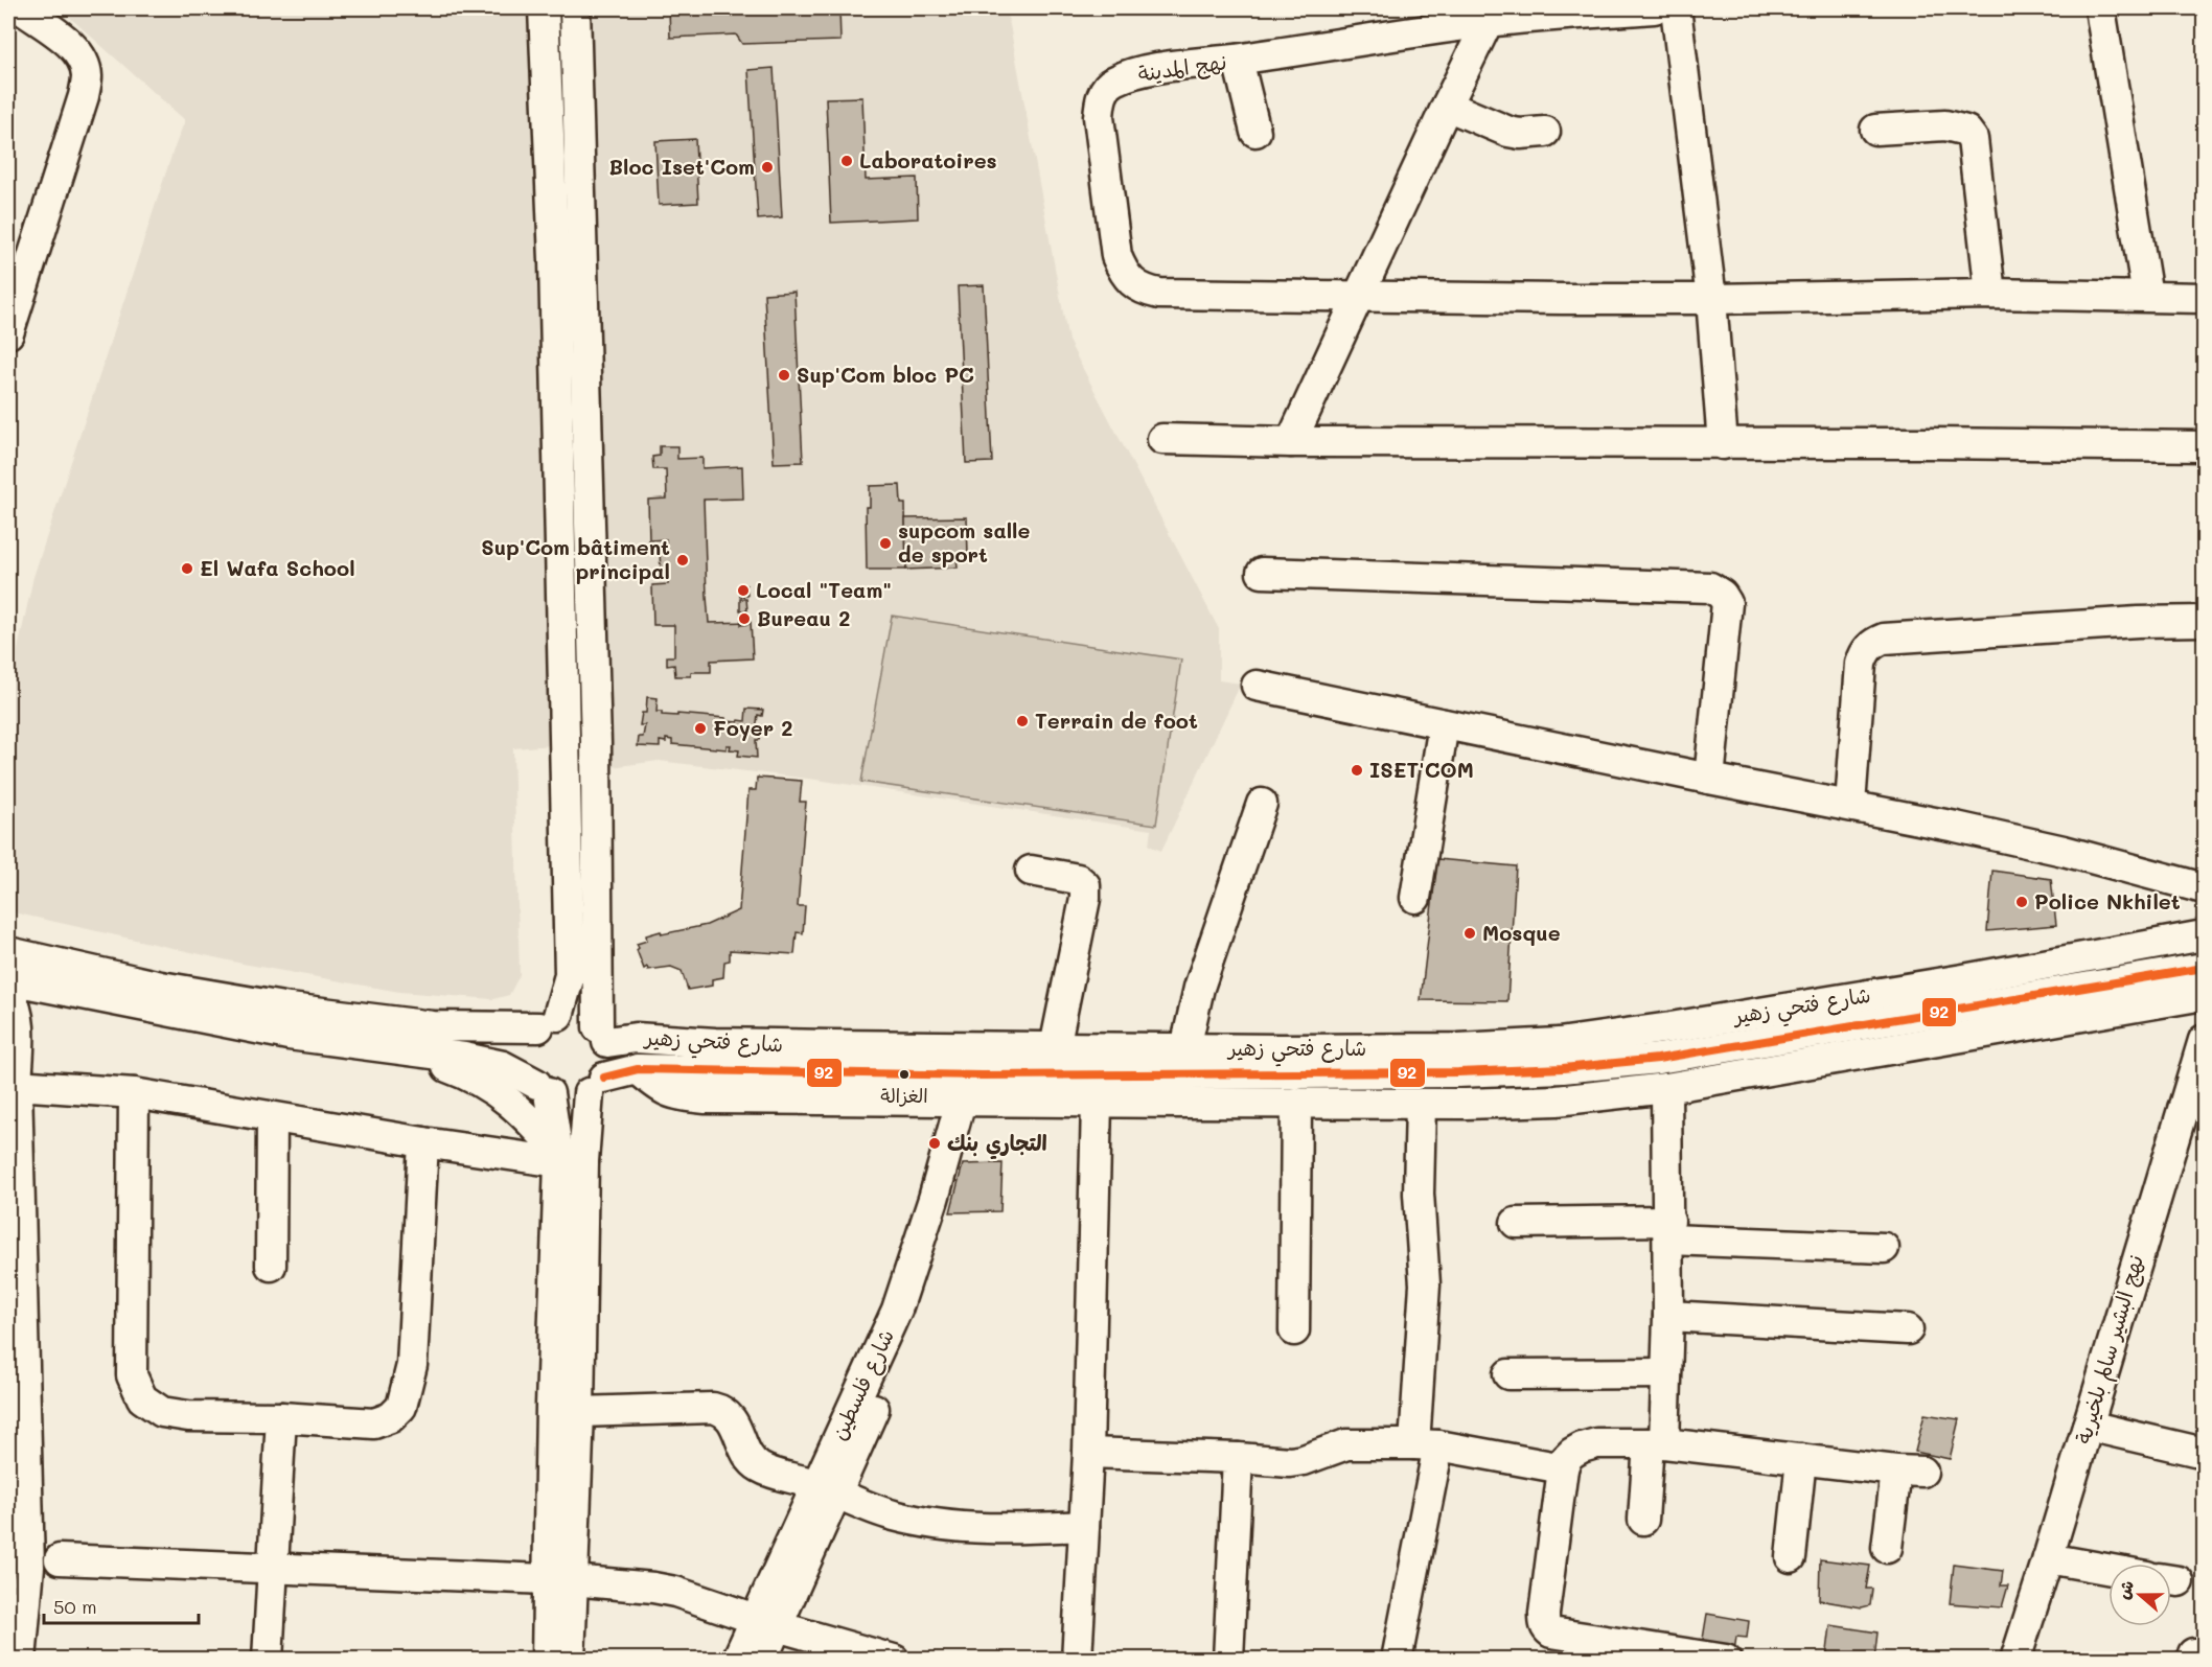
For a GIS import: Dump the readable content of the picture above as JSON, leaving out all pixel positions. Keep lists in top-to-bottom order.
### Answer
{
  "streets": {
    "street": [
      "نهج المدينة",
      "شارع فتحي زهير",
      "نهج البشير سالم بلخيرية",
      "شارع فلسطين"
    ]
  },
  "crossings": [
    ["شارع فتحي زهير", "شارع فلسطين"]
  ],
  "places": [
    "Laboratoires",
    "Bloc Iset'Com",
    "Sup'Com bloc PC",
    "supcom salle de sport",
    "Sup'Com bâtiment principal",
    "El Wafa School",
    "Local \"Team\"",
    "Bureau 2",
    "Terrain de foot",
    "Foyer 2",
    "ISET'COM",
    "Police Nkhilet",
    "Mosque",
    "الغزالة",
    "التجاري بنك"
  ],
  "lines": ["transit line 92"],
  "scale_bar": "50 m",
  "north": "left"
}
